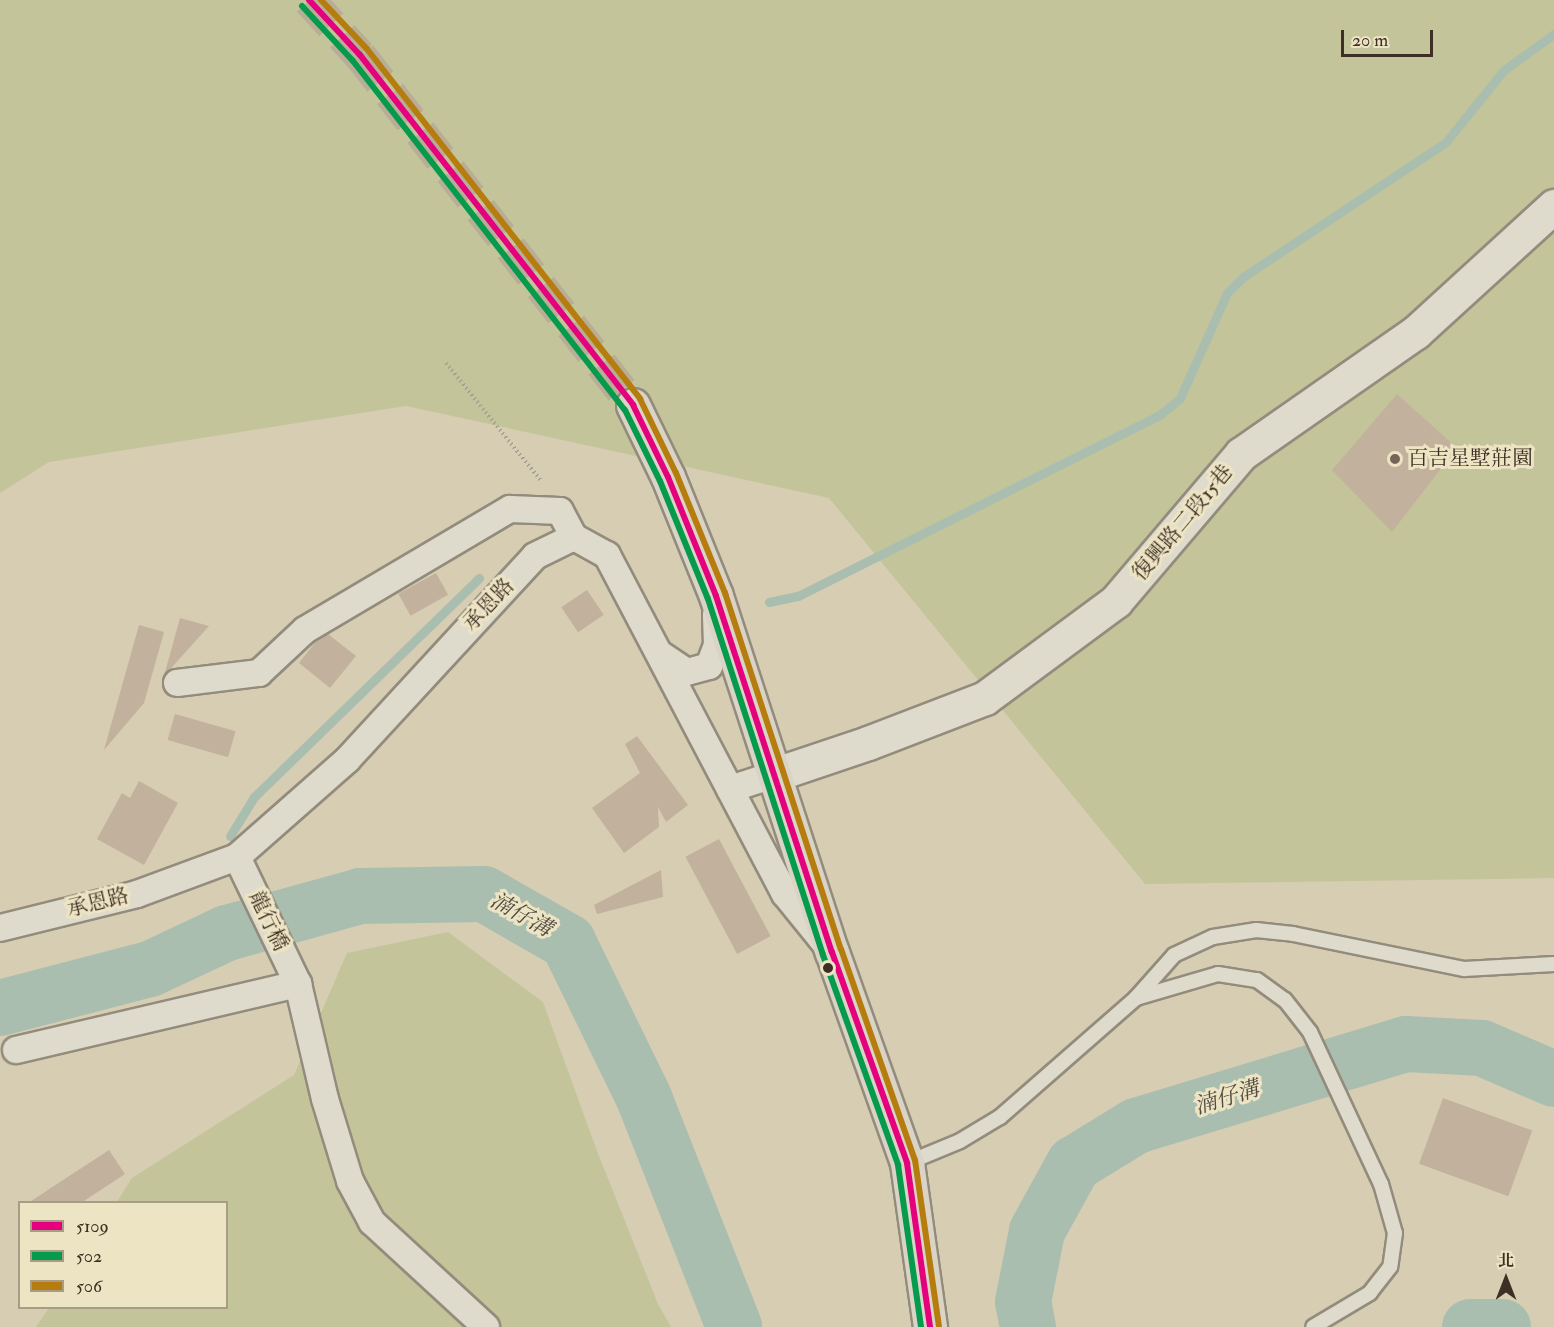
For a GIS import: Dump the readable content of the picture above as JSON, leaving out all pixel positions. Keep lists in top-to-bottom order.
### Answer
{
  "streets": {
    "street": ["復興路二段15巷", "承恩路", "龍行橋"]
  },
  "crossings": [
    ["承恩路", "龍行橋"]
  ],
  "water": ["湳仔溝"],
  "places": ["百吉星墅莊園"],
  "lines": ["transit line 5109", "transit line 506", "transit line 502"],
  "legend": ["5109", "502", "506"],
  "scale_bar": "20 m",
  "north": "top"
}
